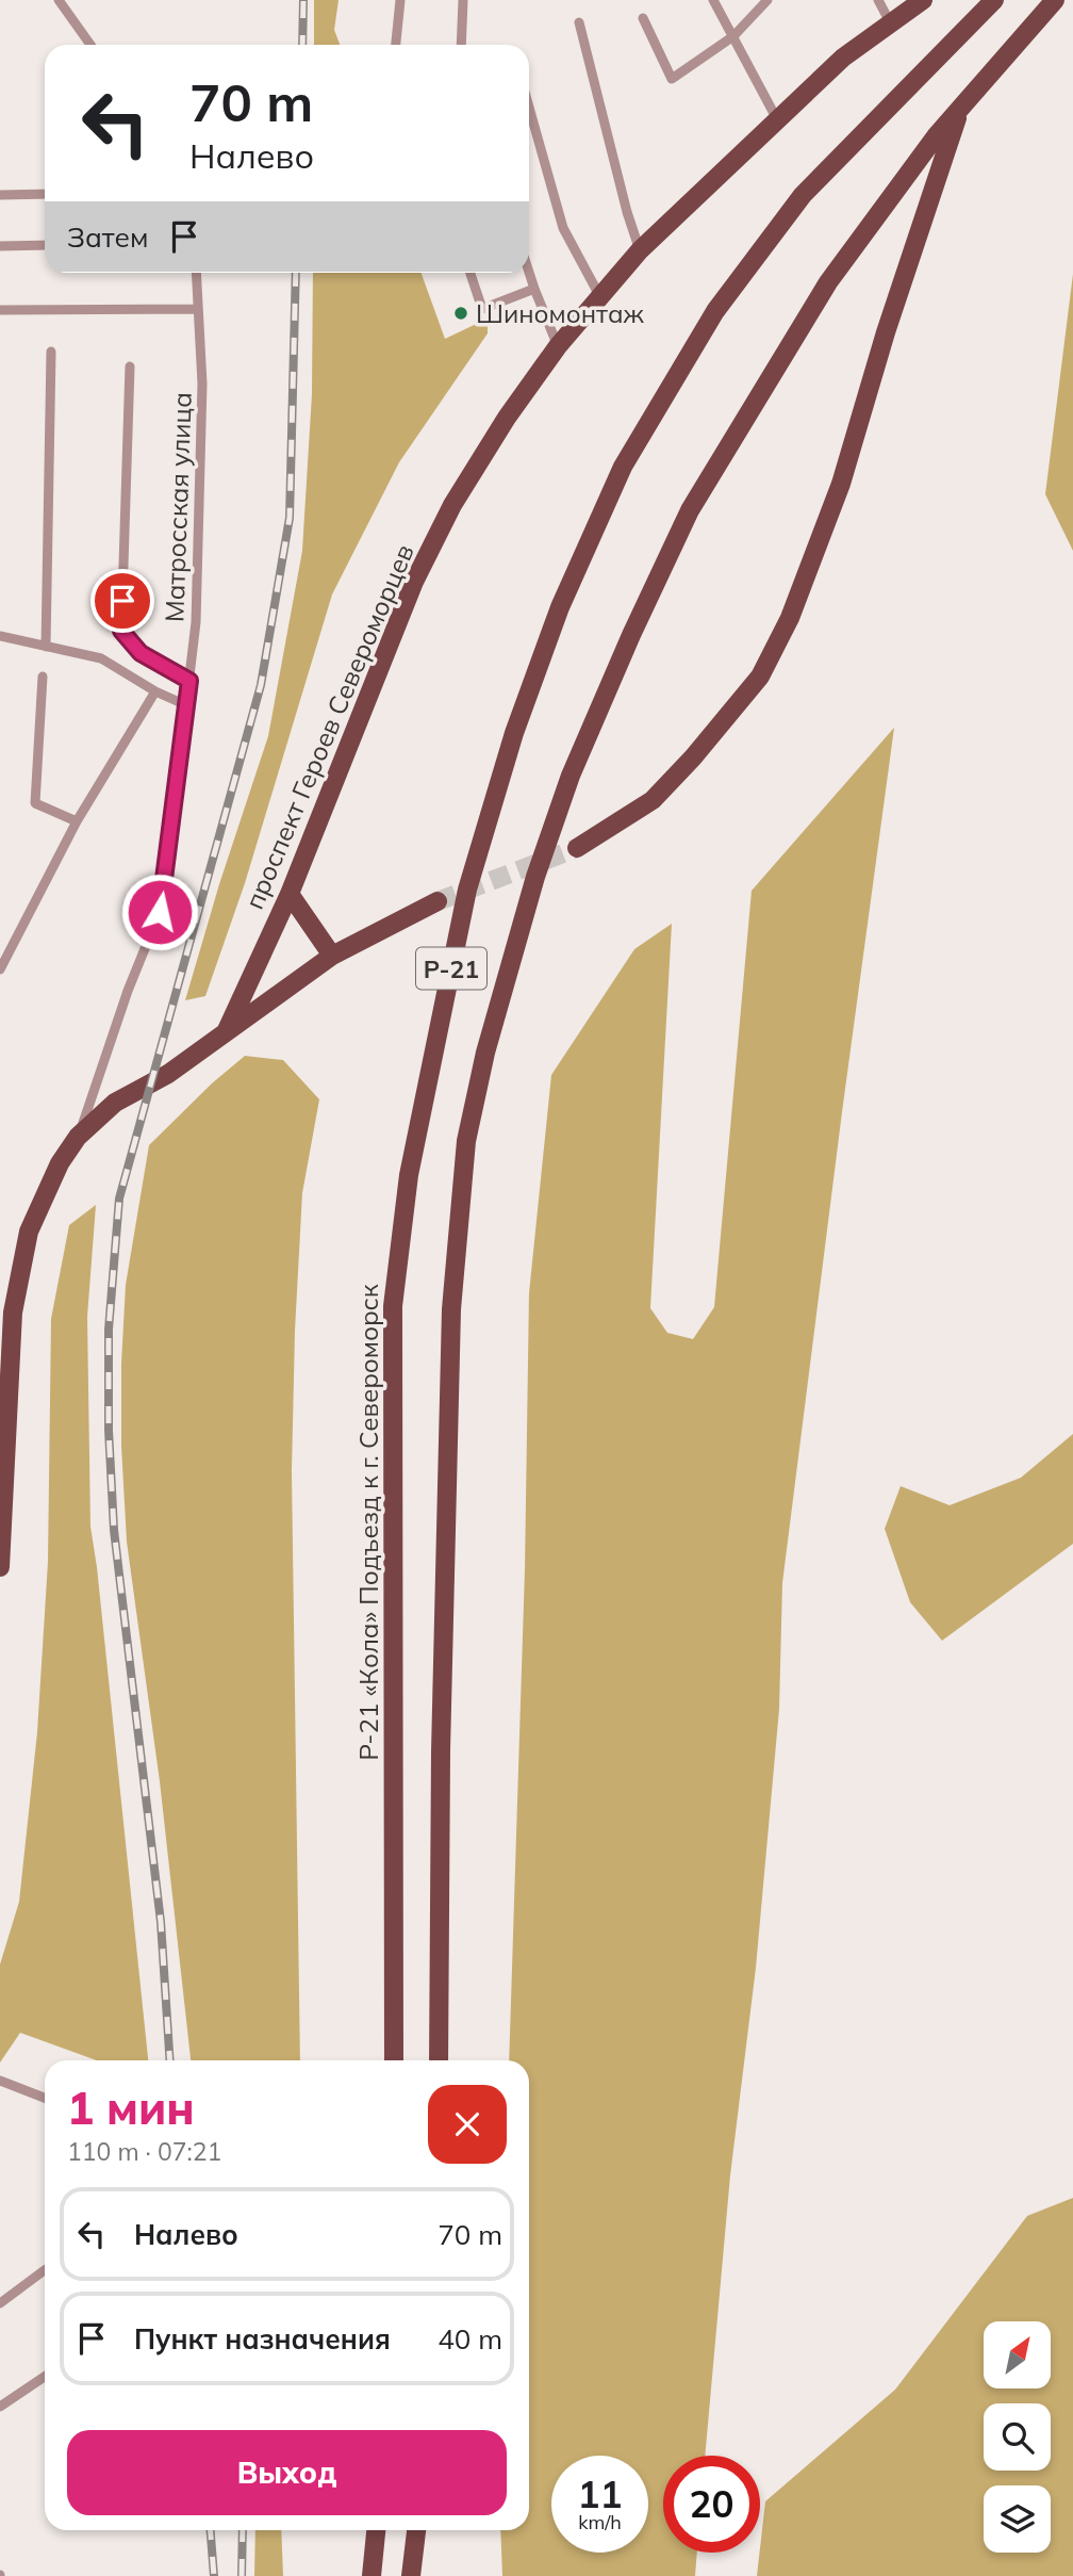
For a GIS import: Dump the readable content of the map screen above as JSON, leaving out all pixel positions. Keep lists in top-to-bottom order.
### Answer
{
  "streets": {
    "main road": ["проспект Героев Североморцев", "Р-21", "Р-21 «Кола» Подъезд к г. Североморск"],
    "lane": ["Матросская улица"]
  },
  "crossings": [
    ["Матросская улица", "проспект Героев Североморцев"]
  ],
  "places": ["Шиномонтаж"],
  "north": "top right",
  "page": {
    "turn": ["70 m", "Налево"],
    "then": "Затем",
    "heading": ["1 мин", "110 m · 07:21"],
    "list": [
      {
        "name": "Налево",
        "value": "70 m"
      },
      {
        "name": "Пункт назначения",
        "value": "40 m"
      }
    ],
    "buttons": "Выход",
    "speed": "11 km/h",
    "limit": "20"
  }
}
